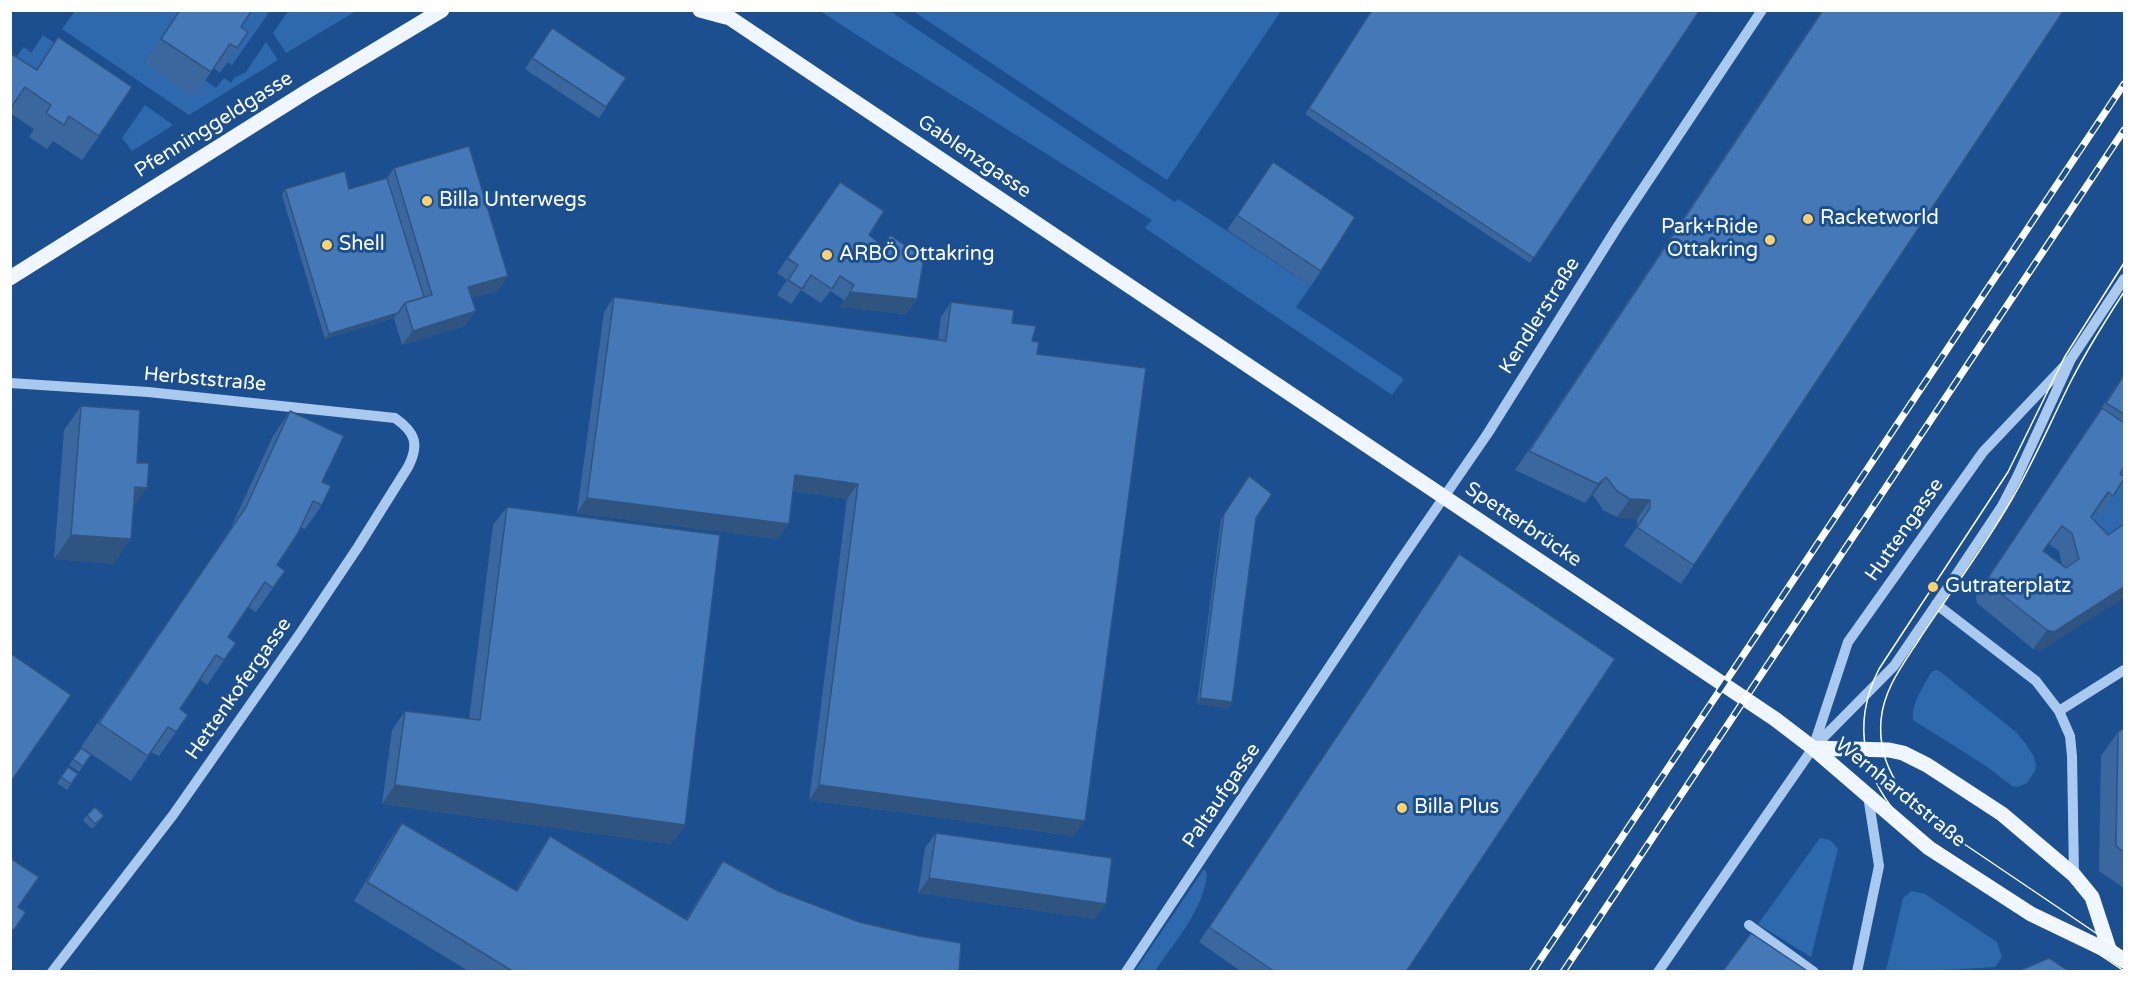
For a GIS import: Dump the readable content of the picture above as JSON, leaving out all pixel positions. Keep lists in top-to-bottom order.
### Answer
{
  "streets": {
    "main road": [
      "Pfenninggeldgasse",
      "Gablenzgasse",
      "Spetterbrücke",
      "Wernhardtstraße"
    ],
    "street": [
      "Kendlerstraße",
      "Herbststraße",
      "Huttengasse",
      "Hettenkofergasse",
      "Paltaufgasse"
    ]
  },
  "crossings": [
    ["Gablenzgasse", "Spetterbrücke"],
    ["Kendlerstraße", "Paltaufgasse"],
    ["Herbststraße", "Hettenkofergasse"],
    ["Spetterbrücke", "Huttengasse"],
    ["Spetterbrücke", "Wernhardtstraße"],
    ["Huttengasse", "Wernhardtstraße"]
  ],
  "places": [
    "Billa Unterwegs",
    "Racketworld",
    "Park+Ride Ottakring",
    "Shell",
    "ARBÖ Ottakring",
    "Gutraterplatz",
    "Billa Plus"
  ]
}
